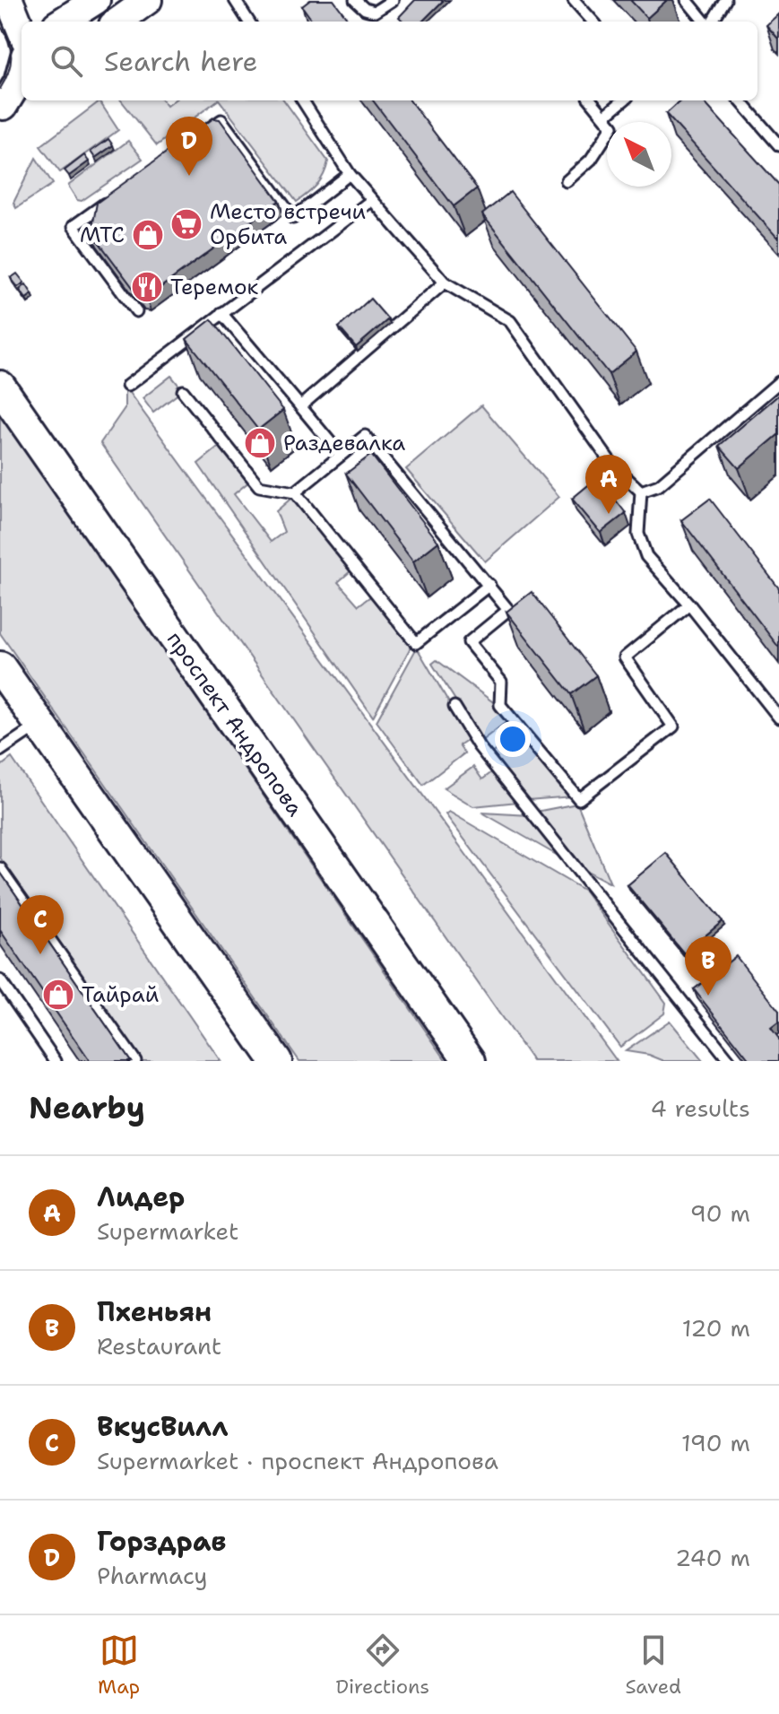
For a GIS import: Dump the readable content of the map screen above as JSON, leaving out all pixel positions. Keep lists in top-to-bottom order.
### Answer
{
  "streets": {
    "main road": ["проспект Андропова"]
  },
  "places": {
    "supermarket": ["Место встречи Орбита"],
    "shop": ["МТС", "Раздевалка", "Тайрай"],
    "restaurant": ["Теремок"]
  },
  "north": "top left",
  "page": {
    "search": "Search here",
    "pins": [
      "D",
      "A",
      "C",
      "B"
    ],
    "heading": ["Nearby", "4 results"],
    "list": [
      {
        "mark": "A",
        "name": "Лидер",
        "note": "Supermarket",
        "value": "90 m"
      },
      {
        "mark": "B",
        "name": "Пхеньян",
        "note": "Restaurant",
        "value": "120 m"
      },
      {
        "mark": "C",
        "name": "ВкусВилл",
        "note": "Supermarket · проспект Андропова",
        "value": "190 m"
      },
      {
        "mark": "D",
        "name": "Горздрав",
        "note": "Pharmacy",
        "value": "240 m"
      }
    ],
    "nav": ["Map", "Directions", "Saved"]
  }
}
